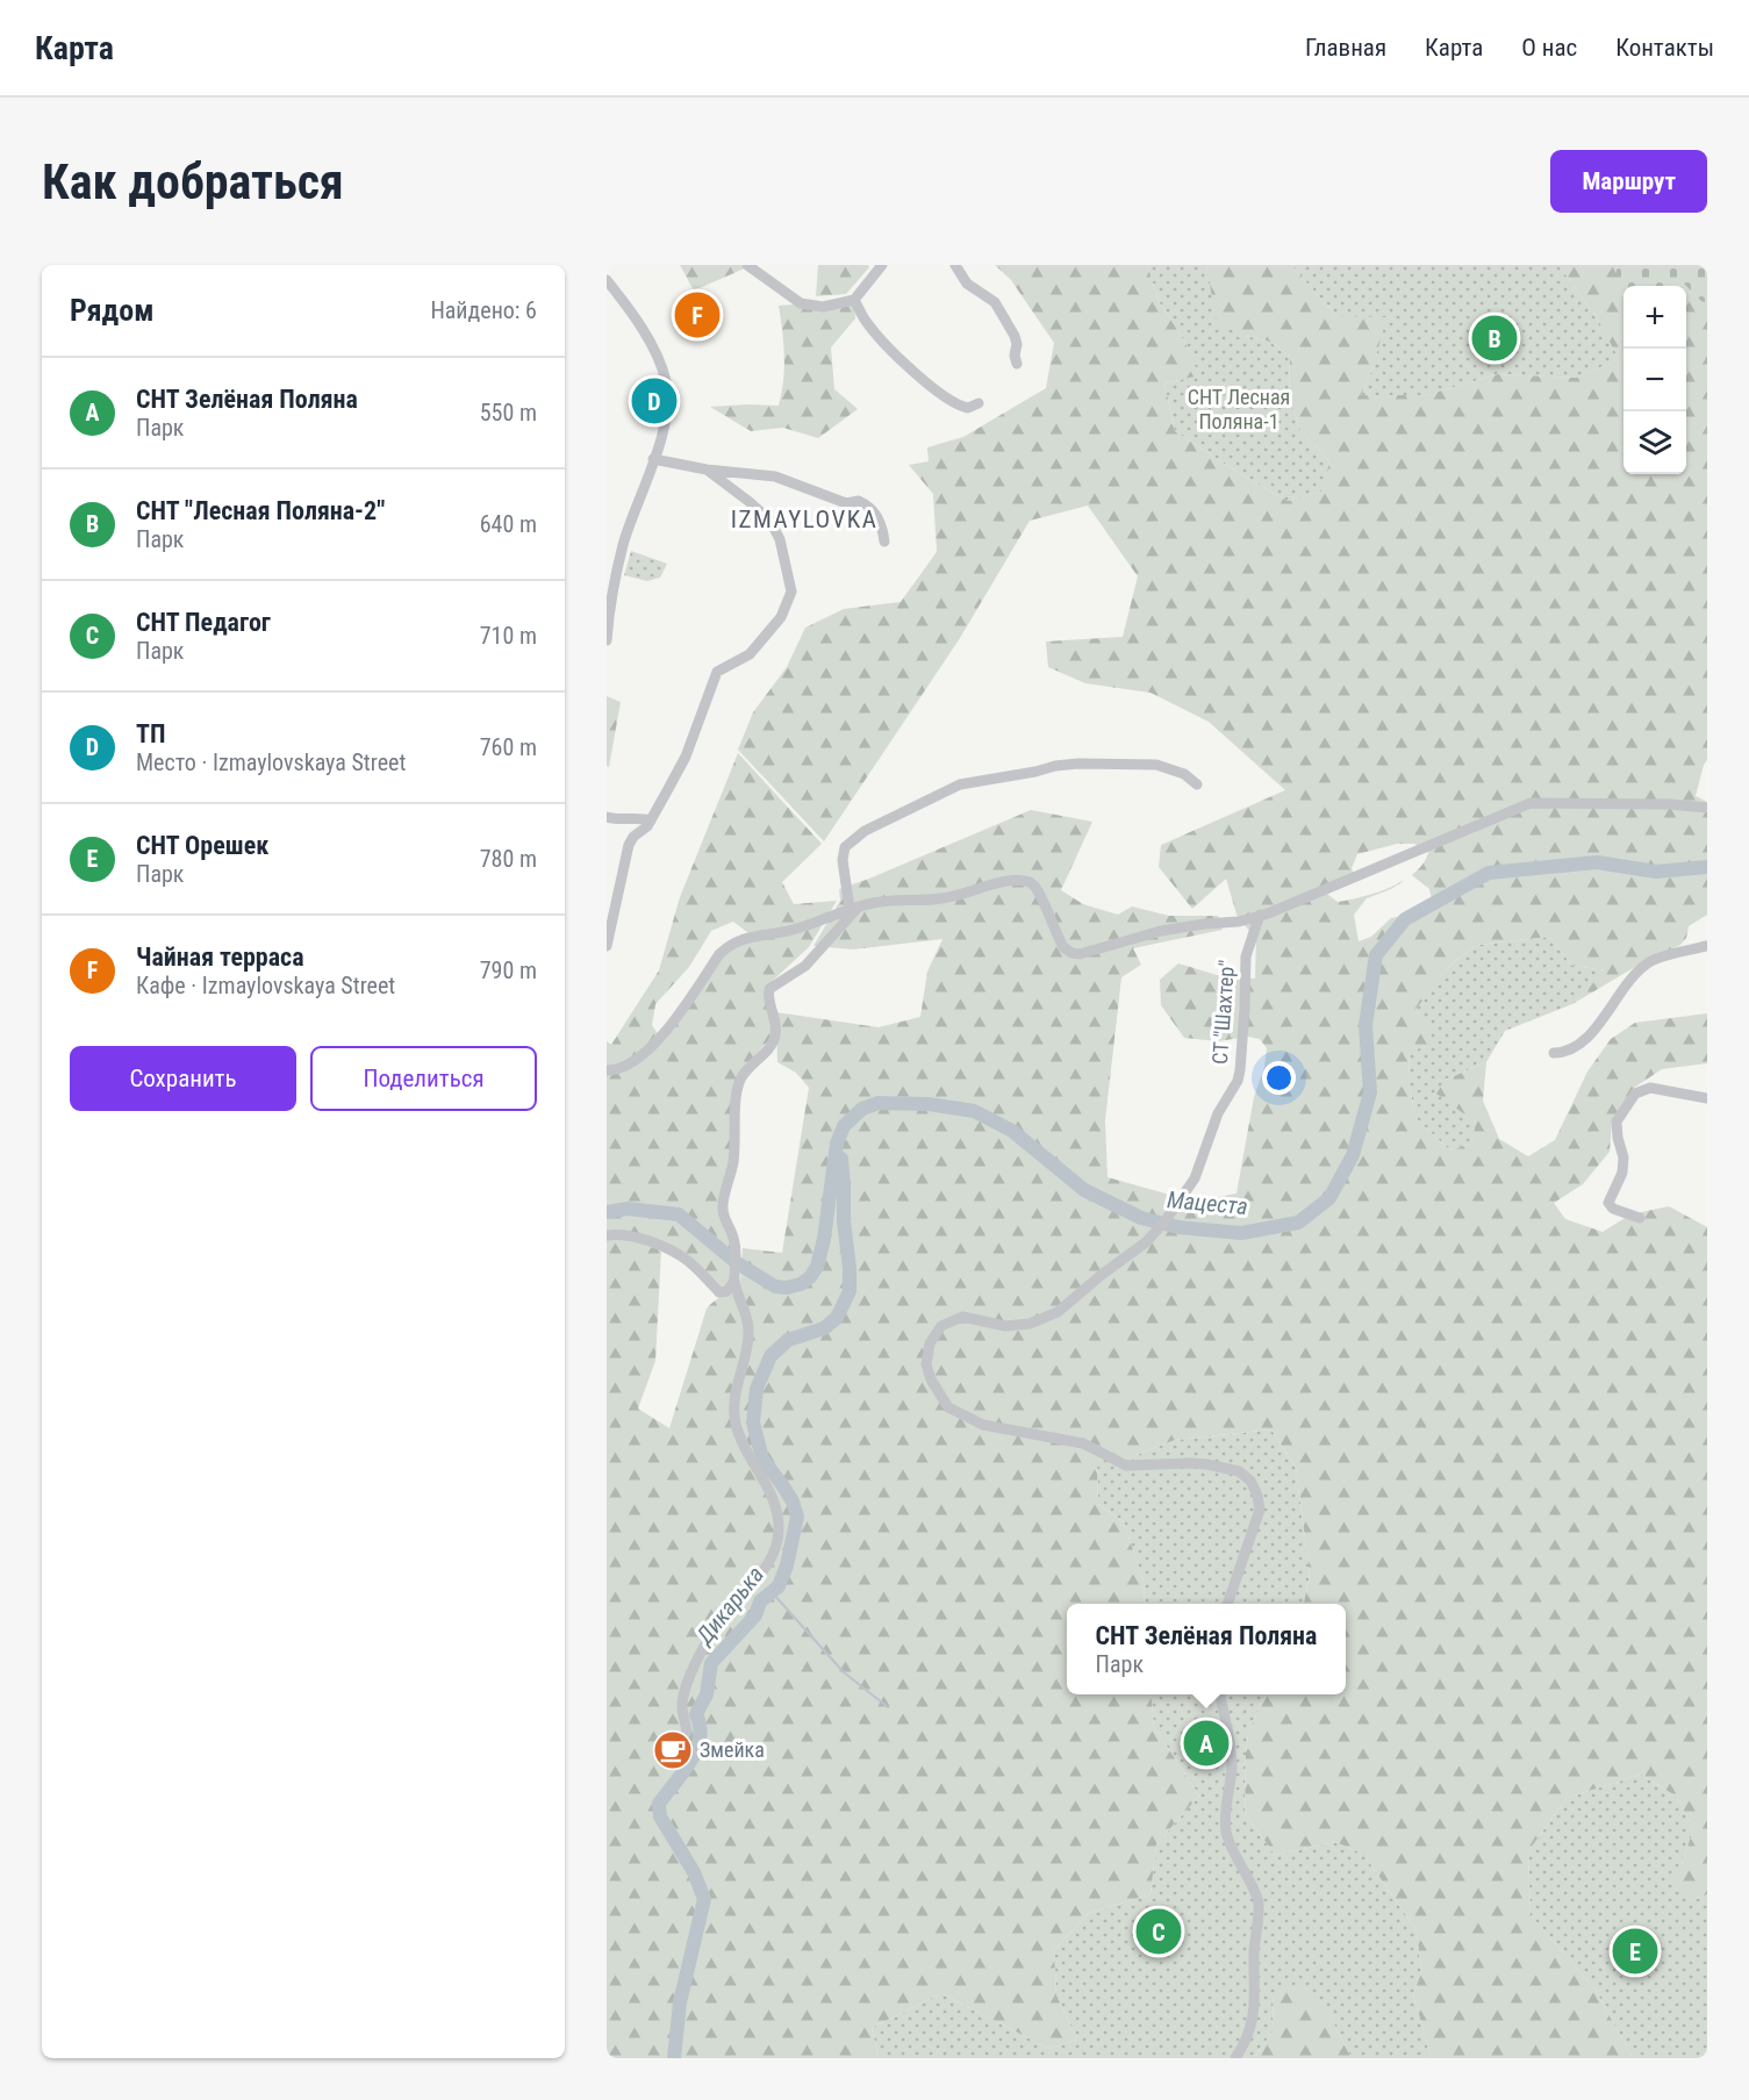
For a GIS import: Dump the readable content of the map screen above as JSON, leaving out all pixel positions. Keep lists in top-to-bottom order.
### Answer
{
  "streets": {
    "street": ["СТ \"Шахтер\""]
  },
  "districts": ["IZMAYLOVKA"],
  "water": ["Мацеста", "Дикарька"],
  "parks": ["СНТ Лесная Поляна-1"],
  "places": {
    "cafe": ["Змейка"]
  },
  "page": {
    "header": "Карта",
    "nav": [
      "Главная",
      "Карта",
      "О нас",
      "Контакты"
    ],
    "buttons": [
      "Маршрут",
      ["Сохранить", "Поделиться"]
    ],
    "title": "Как добраться",
    "heading": ["Рядом", "Найдено: 6"],
    "map_buttons": ["+", "−"],
    "pins": [
      "F",
      "B",
      "D",
      "A",
      "C",
      "E"
    ],
    "list": [
      {
        "mark": "A",
        "name": "СНТ Зелёная Поляна",
        "note": "Парк",
        "value": "550 m"
      },
      {
        "mark": "B",
        "name": "СНТ \"Лесная Поляна-2\"",
        "note": "Парк",
        "value": "640 m"
      },
      {
        "mark": "C",
        "name": "СНТ Педагог",
        "note": "Парк",
        "value": "710 m"
      },
      {
        "mark": "D",
        "name": "ТП",
        "note": "Место · Izmaylovskaya Street",
        "value": "760 m"
      },
      {
        "mark": "E",
        "name": "СНТ Орешек",
        "note": "Парк",
        "value": "780 m"
      },
      {
        "mark": "F",
        "name": "Чайная терраса",
        "note": "Кафе · Izmaylovskaya Street",
        "value": "790 m"
      }
    ],
    "popup": ["СНТ Зелёная Поляна", "Парк"]
  }
}
